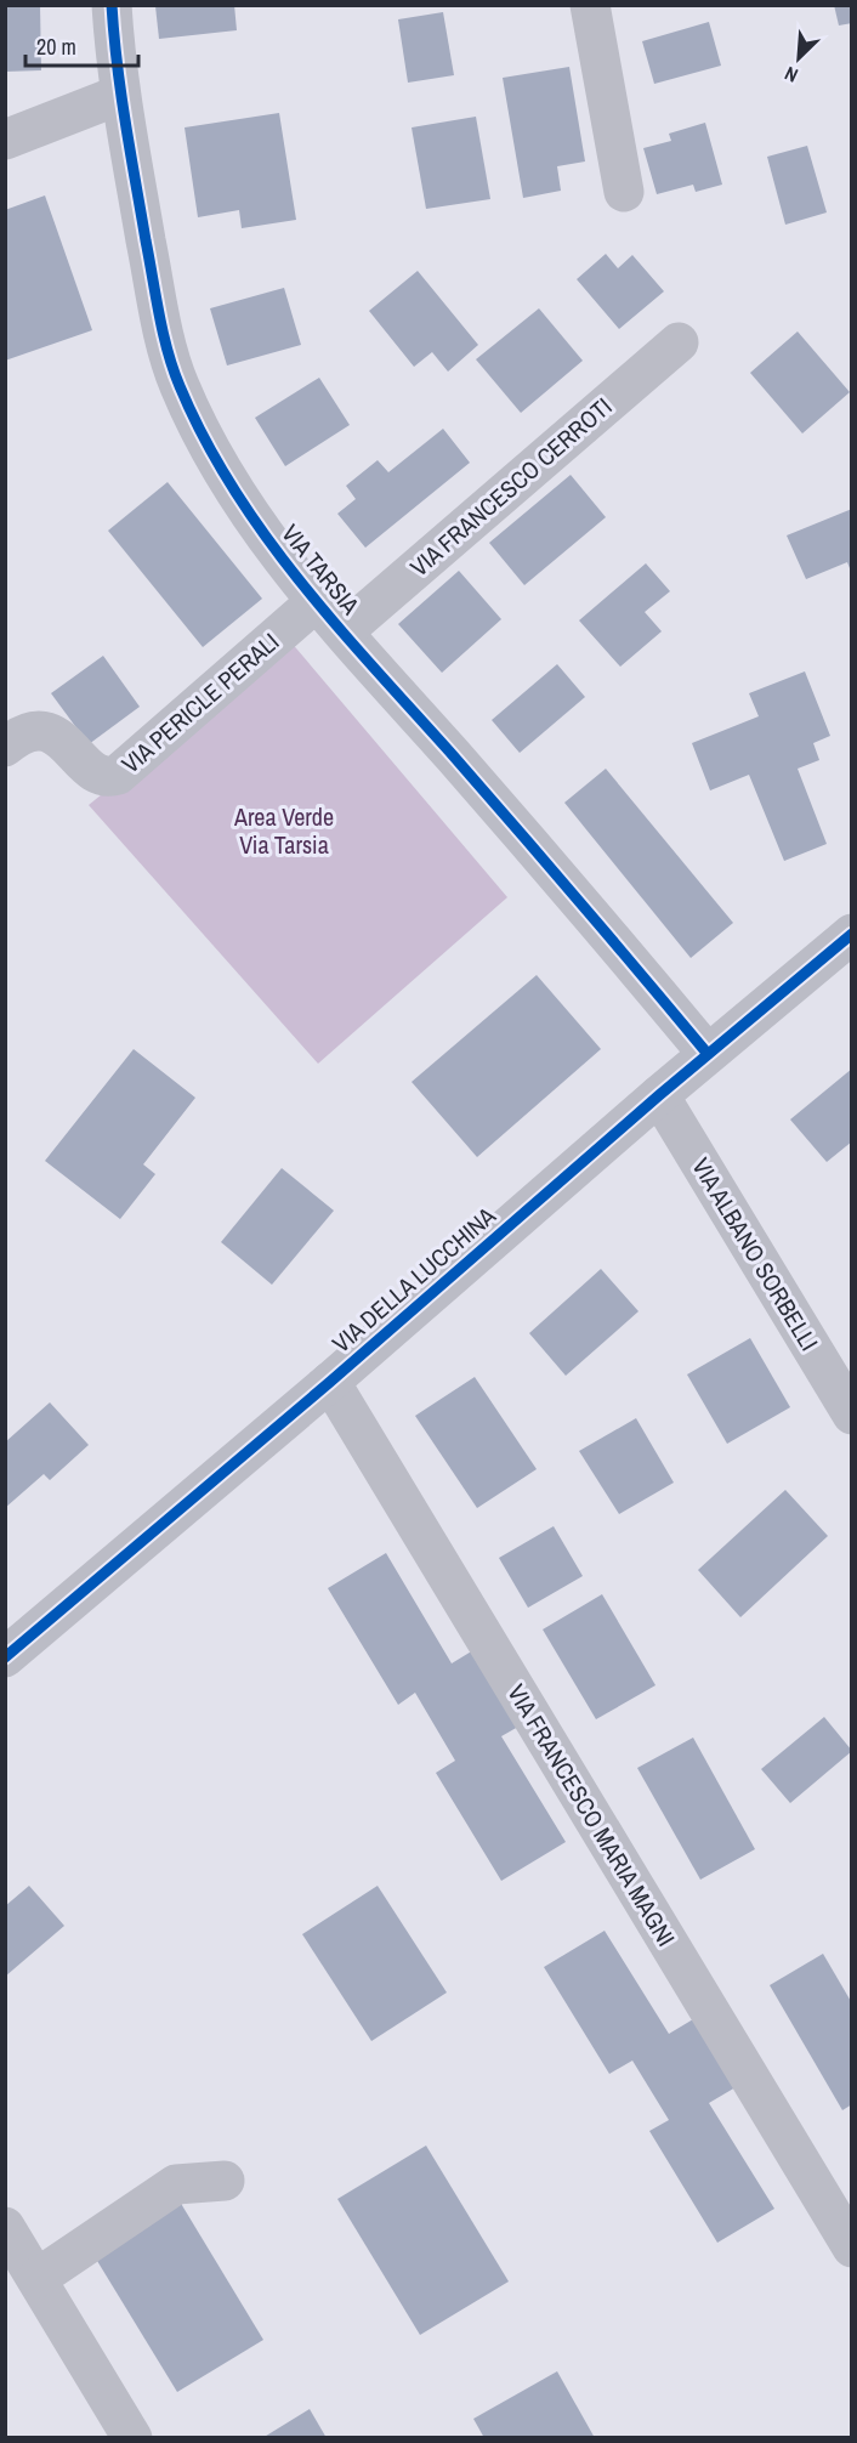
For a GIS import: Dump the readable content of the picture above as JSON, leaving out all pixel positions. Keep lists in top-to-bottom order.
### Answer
{
  "streets": {
    "street": [
      "VIA FRANCESCO CERROTI",
      "VIA TARSIA",
      "VIA PERICLE PERALI",
      "VIA ALBANO SORBELLI",
      "VIA DELLA LUCCHINA",
      "VIA FRANCESCO MARIA MAGNI"
    ]
  },
  "crossings": [
    ["VIA FRANCESCO CERROTI", "VIA TARSIA"],
    ["VIA TARSIA", "VIA PERICLE PERALI"],
    ["VIA TARSIA", "VIA DELLA LUCCHINA"],
    ["VIA ALBANO SORBELLI", "VIA DELLA LUCCHINA"],
    ["VIA DELLA LUCCHINA", "VIA FRANCESCO MARIA MAGNI"]
  ],
  "parks": ["Area Verde Via Tarsia"],
  "scale_bar": "20 m",
  "north": "bottom left"
}
